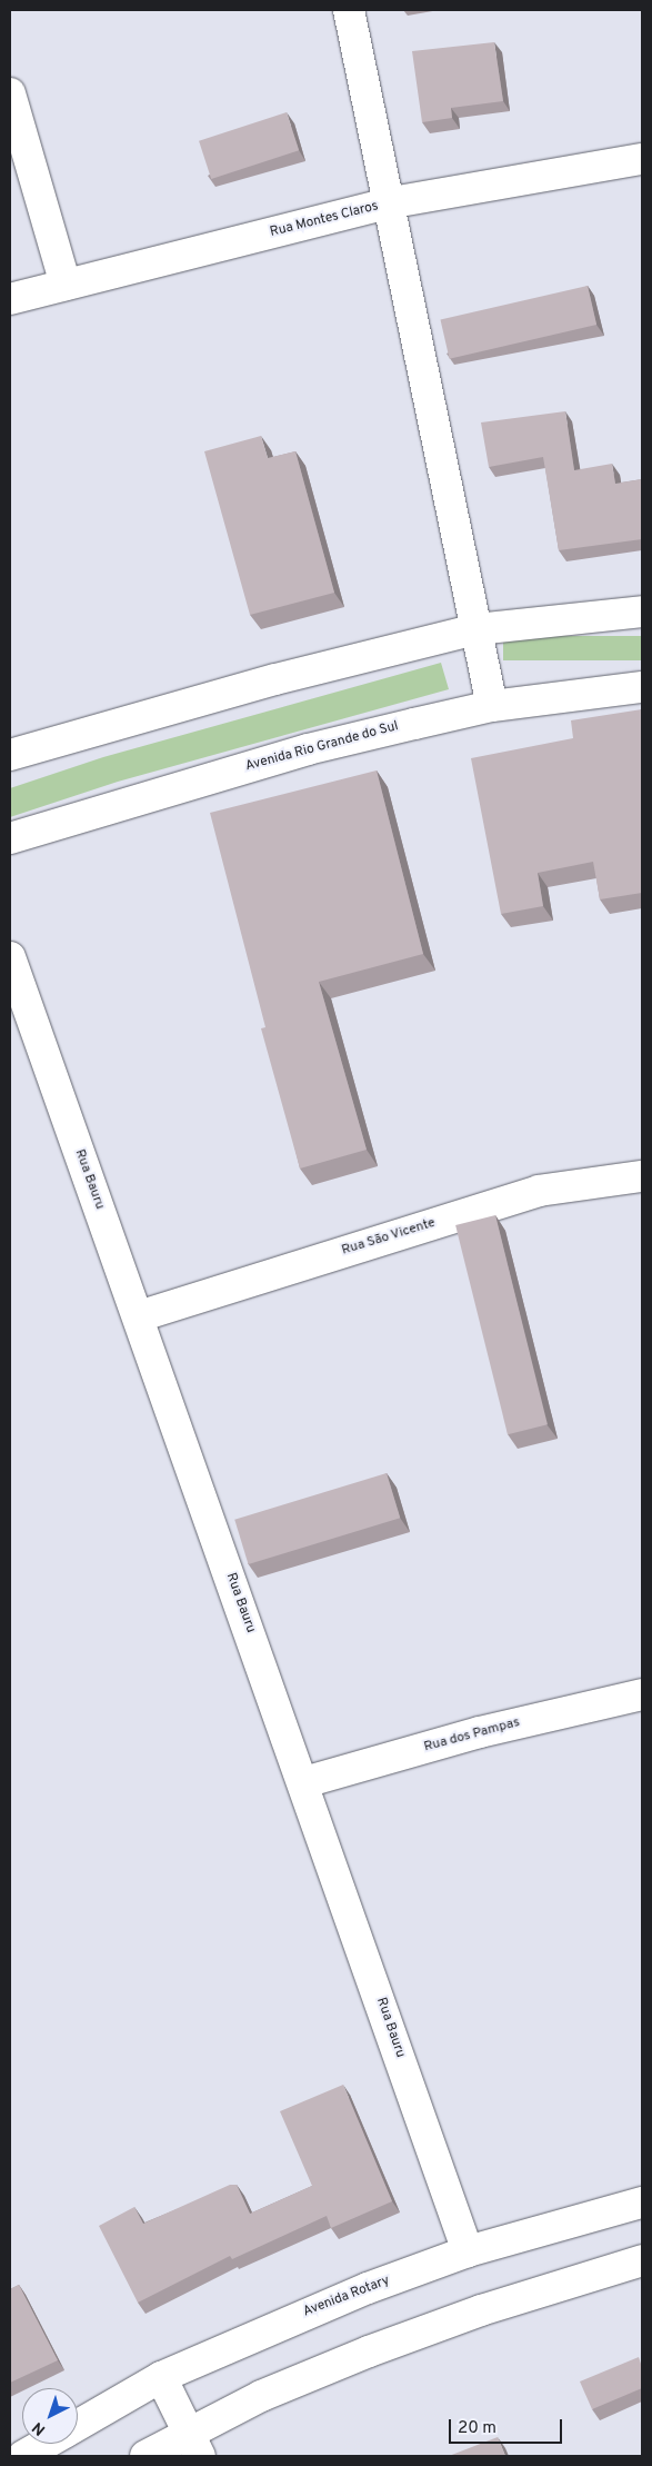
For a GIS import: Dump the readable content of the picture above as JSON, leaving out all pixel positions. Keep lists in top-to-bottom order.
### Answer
{
  "streets": {
    "street": [
      "Rua Montes Claros",
      "Avenida Rio Grande do Sul",
      "Rua Bauru",
      "Rua São Vicente",
      "Rua dos Pampas",
      "Avenida Rotary"
    ]
  },
  "crossings": [
    ["Rua Bauru", "Rua São Vicente"],
    ["Rua Bauru", "Rua dos Pampas"],
    ["Rua Bauru", "Avenida Rotary"]
  ],
  "scale_bar": "20 m",
  "north": "bottom left"
}
